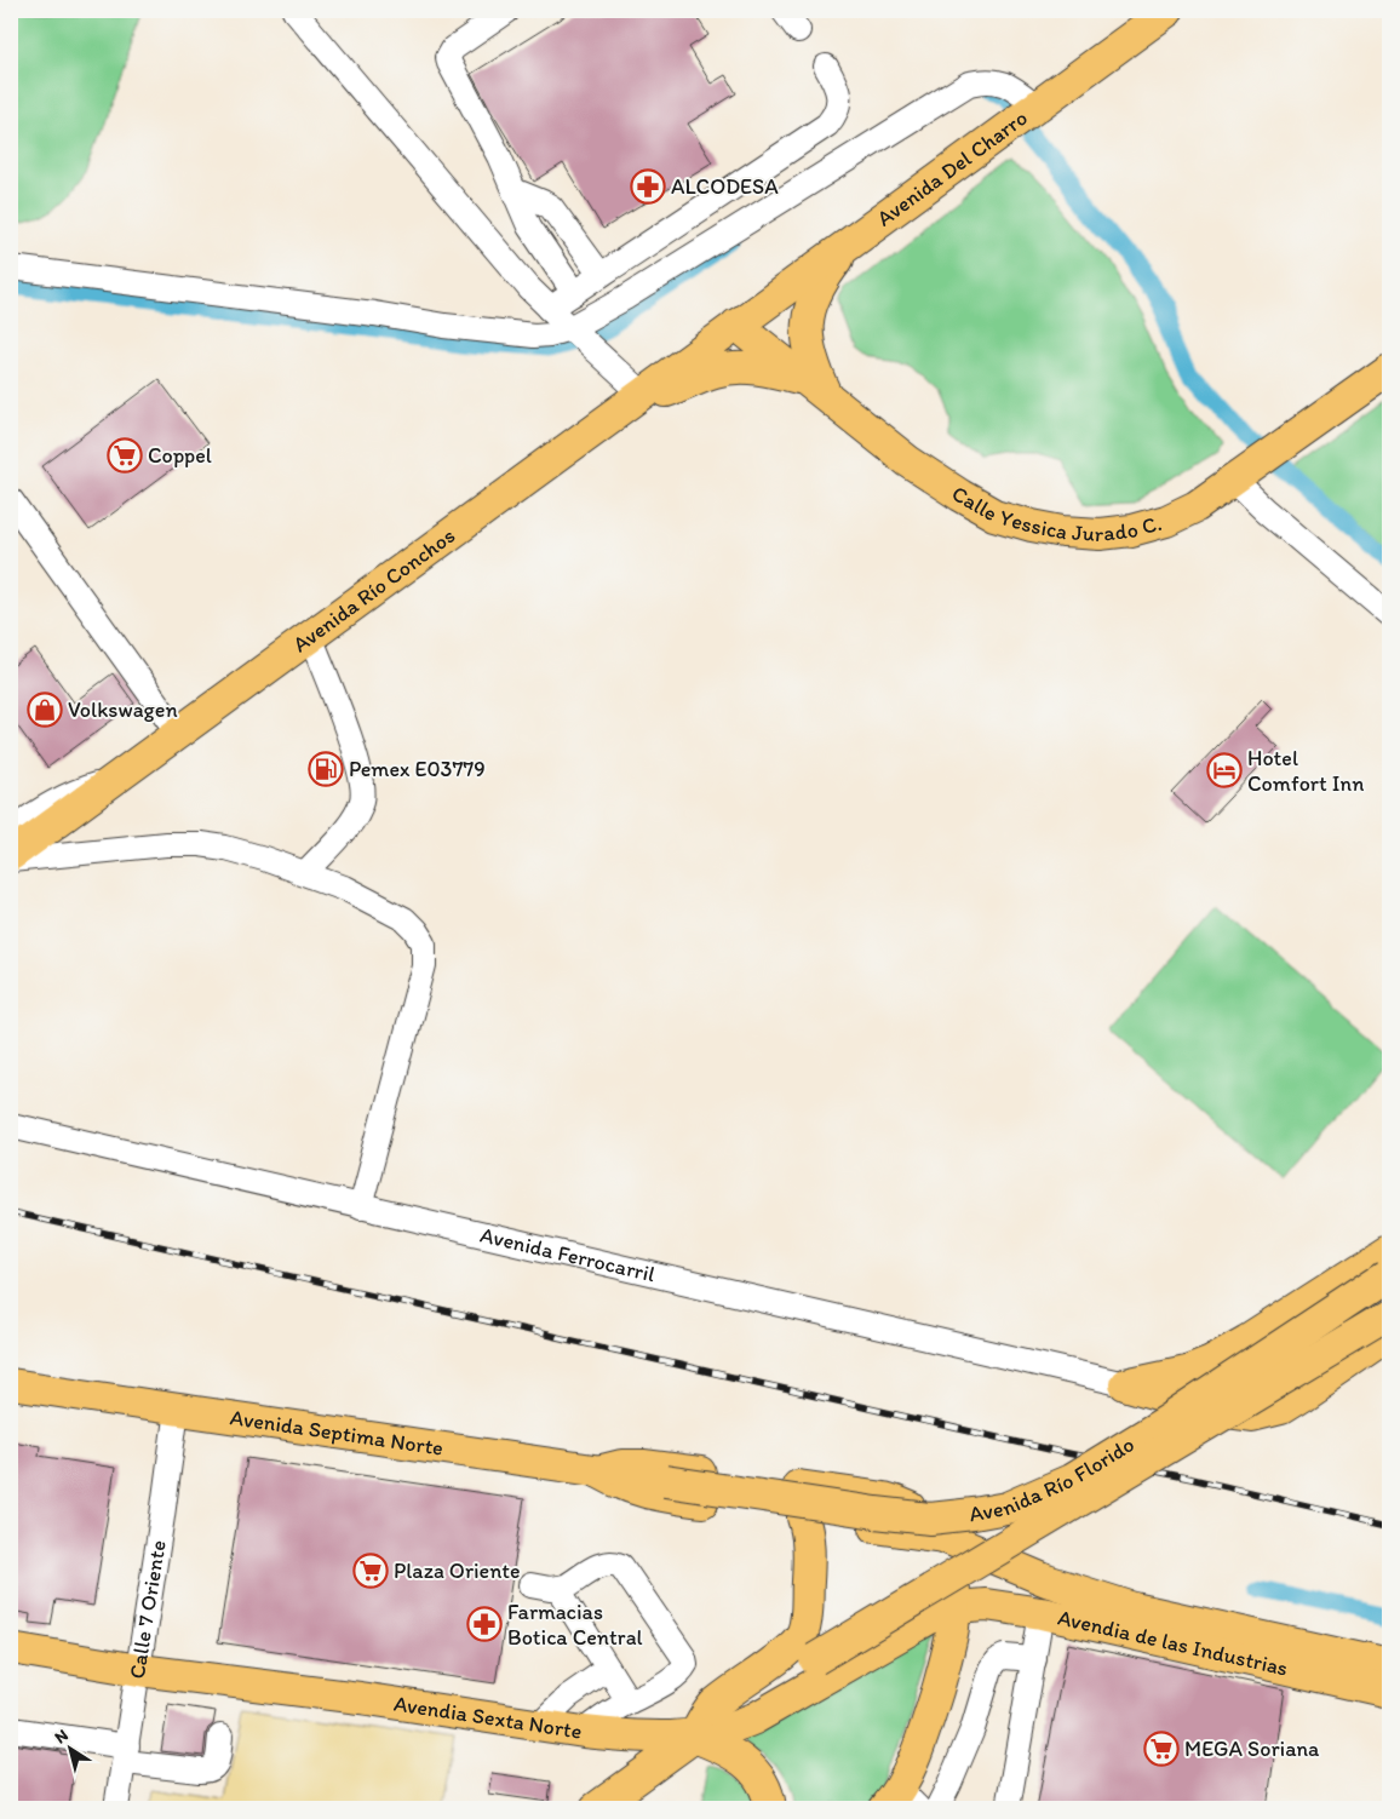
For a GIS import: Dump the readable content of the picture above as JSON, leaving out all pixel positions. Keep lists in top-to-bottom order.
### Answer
{
  "streets": {
    "main road": [
      "Avenida Del Charro",
      "Calle Yessica Jurado C.",
      "Avenida Río Conchos",
      "Avenida Septima Norte",
      "Avenida Río Florido",
      "Avendia de las Industrias",
      "Avendia Sexta Norte"
    ],
    "street": ["Avenida Ferrocarril", "Calle 7 Oriente"]
  },
  "crossings": [
    ["Avenida Del Charro", "Calle Yessica Jurado C."],
    ["Avenida Del Charro", "Avenida Río Conchos"],
    ["Calle Yessica Jurado C.", "Avenida Río Conchos"],
    ["Avenida Septima Norte", "Avenida Río Florido"],
    ["Avenida Septima Norte", "Calle 7 Oriente"],
    ["Avenida Río Florido", "Avendia Sexta Norte"],
    ["Calle 7 Oriente", "Avendia Sexta Norte"]
  ],
  "places": {
    "pharmacy": ["ALCODESA", "Farmacias Botica Central"],
    "supermarket": ["Coppel", "Plaza Oriente", "MEGA Soriana"],
    "shop": ["Volkswagen"],
    "fuel station": ["Pemex E03779"],
    "hotel": ["Hotel Comfort Inn"]
  },
  "north": "top left"
}
